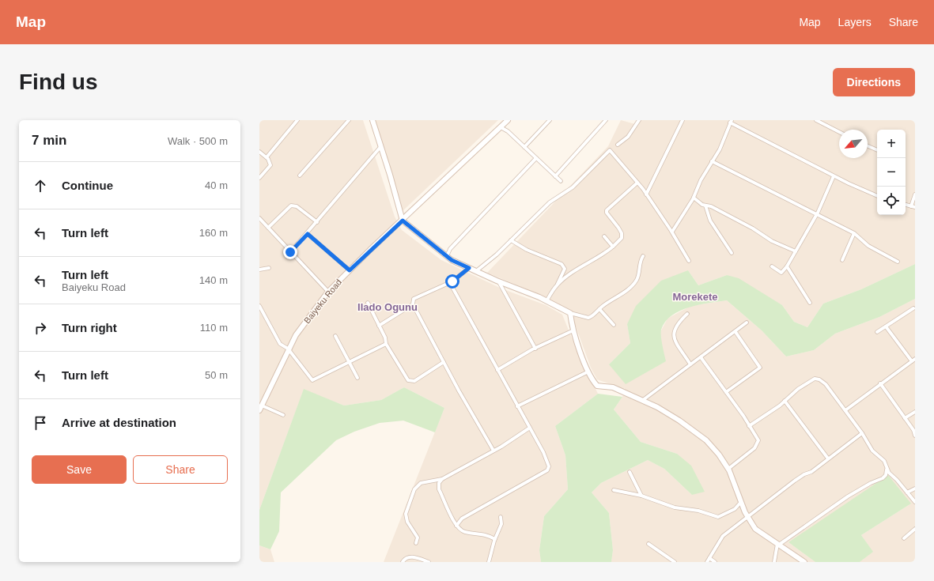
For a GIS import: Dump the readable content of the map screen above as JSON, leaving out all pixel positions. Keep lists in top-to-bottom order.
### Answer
{
  "streets": {
    "street": ["Baiyeku Road"]
  },
  "districts": ["Morekete", "Ilado Ogunu"],
  "north": "bottom left",
  "page": {
    "header": "Map",
    "nav": ["Map", "Layers", "Share"],
    "buttons": [
      "Directions",
      ["Save", "Share"]
    ],
    "title": "Find us",
    "heading": ["7 min", "Walk · 500 m"],
    "map_buttons": ["+", "−"],
    "list": [
      ["Continue", "40 m"],
      ["Turn left", "160 m"],
      ["Turn left", "Baiyeku Road", "140 m"],
      ["Turn right", "110 m"],
      ["Turn left", "50 m"],
      "Arrive at destination"
    ]
  }
}
